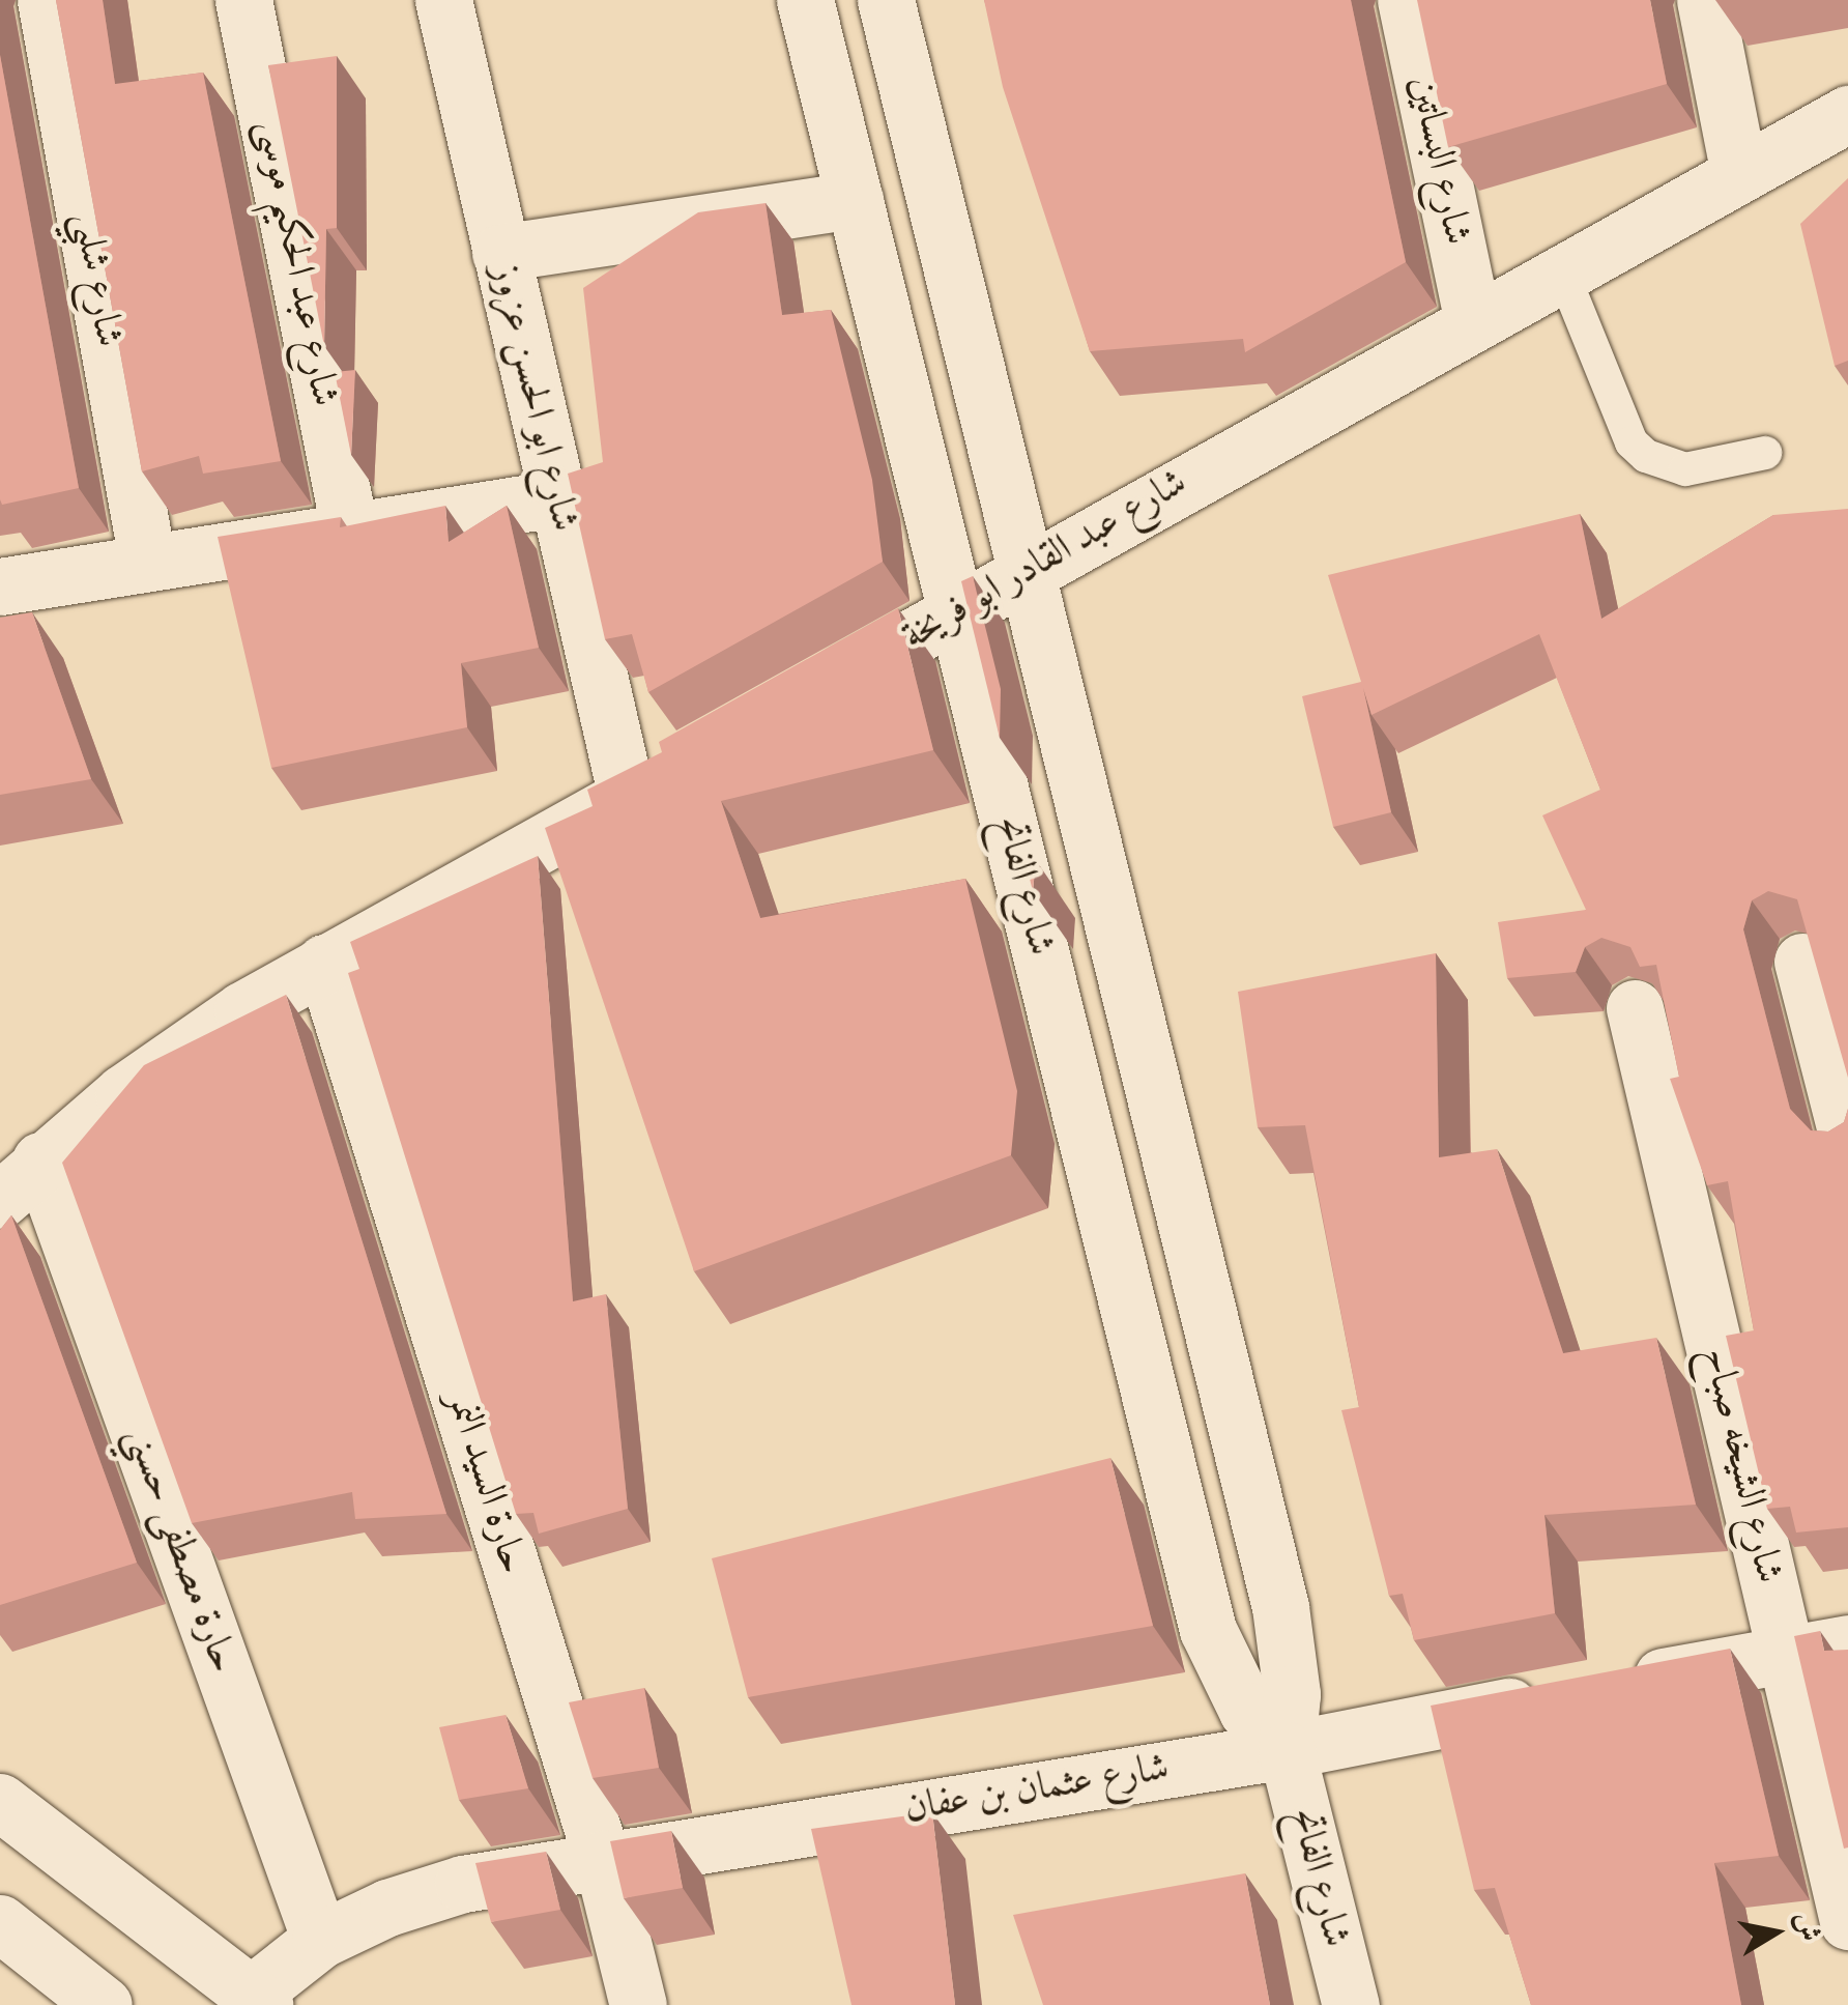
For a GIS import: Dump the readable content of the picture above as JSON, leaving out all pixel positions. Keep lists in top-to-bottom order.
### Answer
{
  "streets": {
    "street": [
      "شارع البساتين",
      "شارع عبد الحكيم موسى",
      "شارع شلبي",
      "شارع ابو الحسن عزوز",
      "شارع عبد القادر ابو فريخة",
      "شارع الفاتح",
      "شارع الشيخه صباح",
      "حارة السيد النمر",
      "حارة مصطفى حسني",
      "شارع عثمان بن عفان"
    ]
  },
  "crossings": [
    ["شارع البساتين", "شارع عبد القادر ابو فريخة"],
    ["شارع عبد القادر ابو فريخة", "شارع الفاتح"],
    ["شارع الفاتح", "شارع عثمان بن عفان"],
    ["شارع الشيخه صباح", "شارع عثمان بن عفان"],
    ["حارة السيد النمر", "شارع عثمان بن عفان"],
    ["حارة مصطفى حسني", "شارع عثمان بن عفان"]
  ],
  "north": "right"
}
